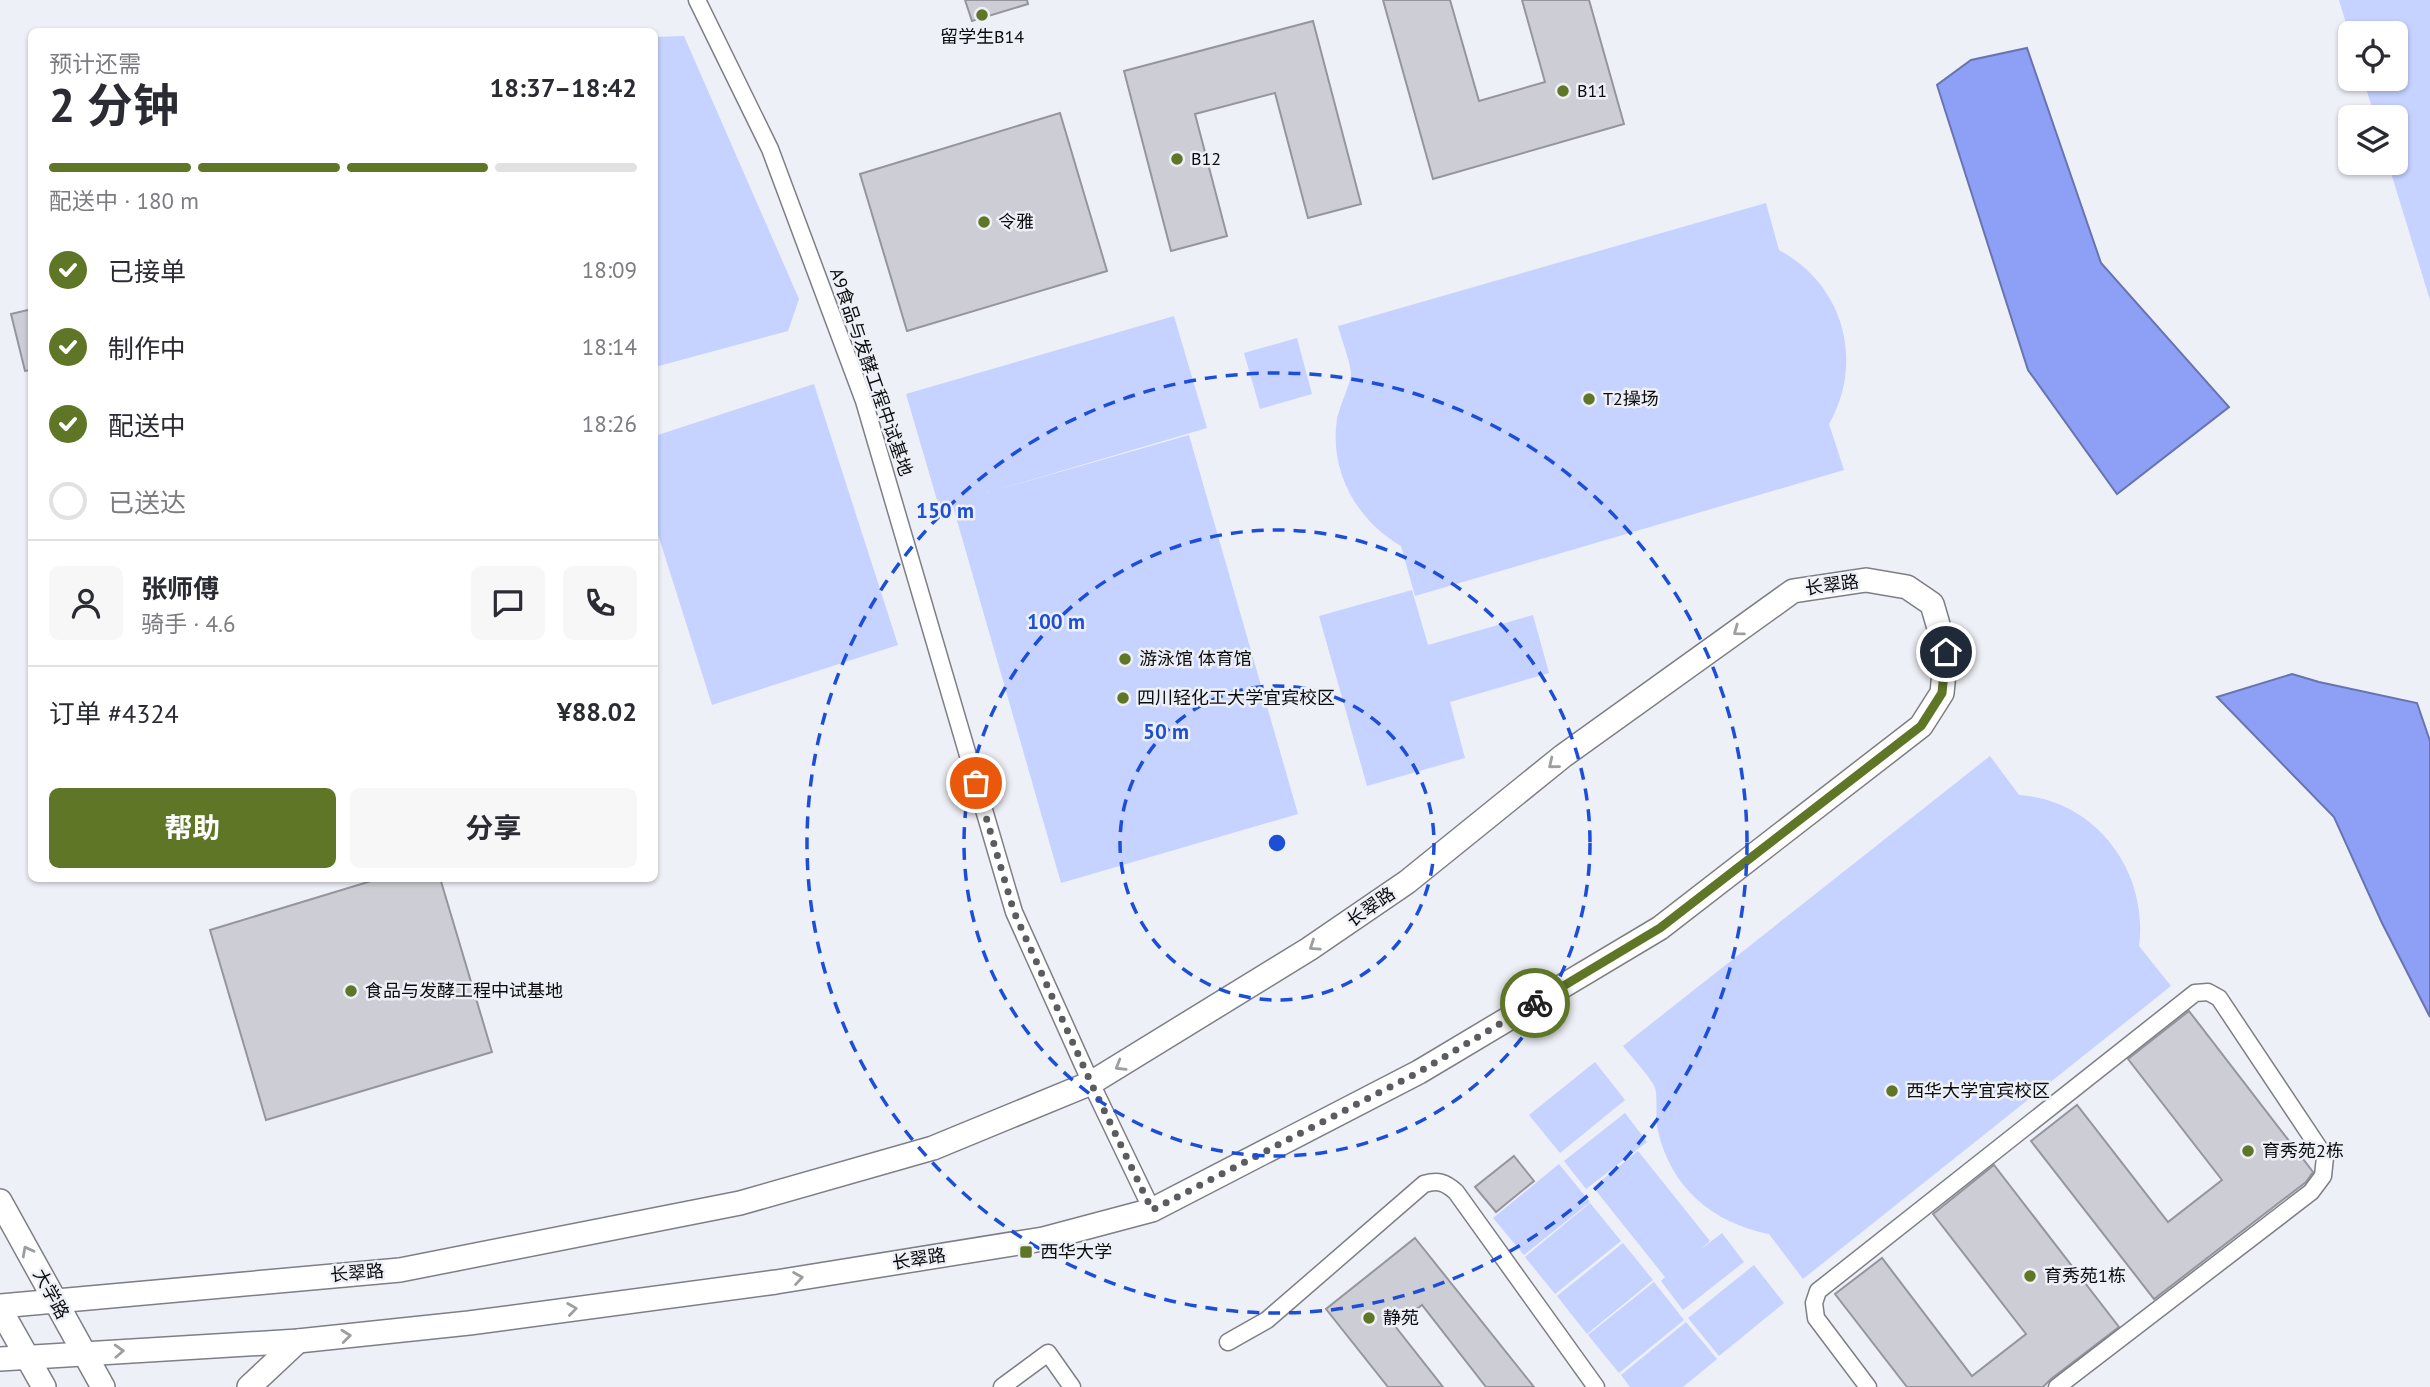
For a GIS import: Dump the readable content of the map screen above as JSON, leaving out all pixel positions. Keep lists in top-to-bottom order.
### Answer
{
  "streets": {
    "main road": ["长翠路", "大学路"],
    "street": ["A9食品与发酵工程中试基地"]
  },
  "crossings": [
    ["A9食品与发酵工程中试基地", "长翠路"],
    ["长翠路", "大学路"]
  ],
  "one_way": ["大学路"],
  "places": {
    "other": [
      "留学生B14",
      "B11",
      "B12",
      "令雅",
      "T2操场",
      "游泳馆 体育馆",
      "四川轻化工大学宜宾校区",
      "食品与发酵工程中试基地",
      "西华大学宜宾校区",
      "育秀苑2栋",
      "育秀苑1栋",
      "静苑"
    ],
    "transit": ["西华大学"]
  },
  "page": {
    "heading": ["2 分钟", "预计还需", "18:37–18:42"],
    "panel": [
      "张师傅",
      "骑手 · 4.6",
      "订单 #4324",
      "¥88.02"
    ],
    "bar": "配送中 · 180 m",
    "list": [
      ["已接单", "18:09"],
      ["制作中", "18:14"],
      ["配送中", "18:26"],
      "已送达"
    ],
    "buttons": ["帮助", "分享"]
  },
  "rings": ["150 m", "100 m", "50 m"]
}
